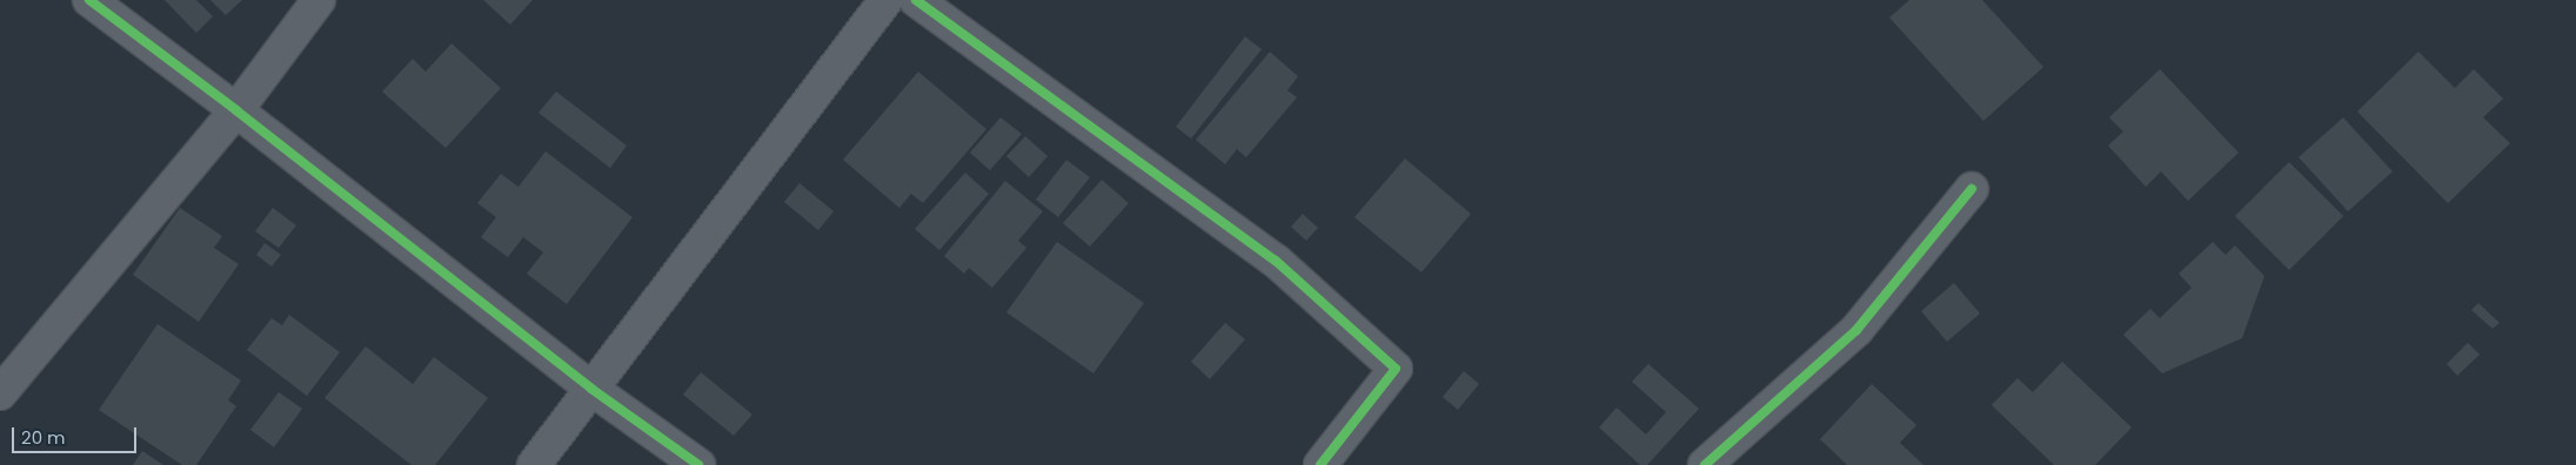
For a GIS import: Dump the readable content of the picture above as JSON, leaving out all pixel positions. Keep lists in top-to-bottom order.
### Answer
{
  "scale_bar": "20 m"
}
